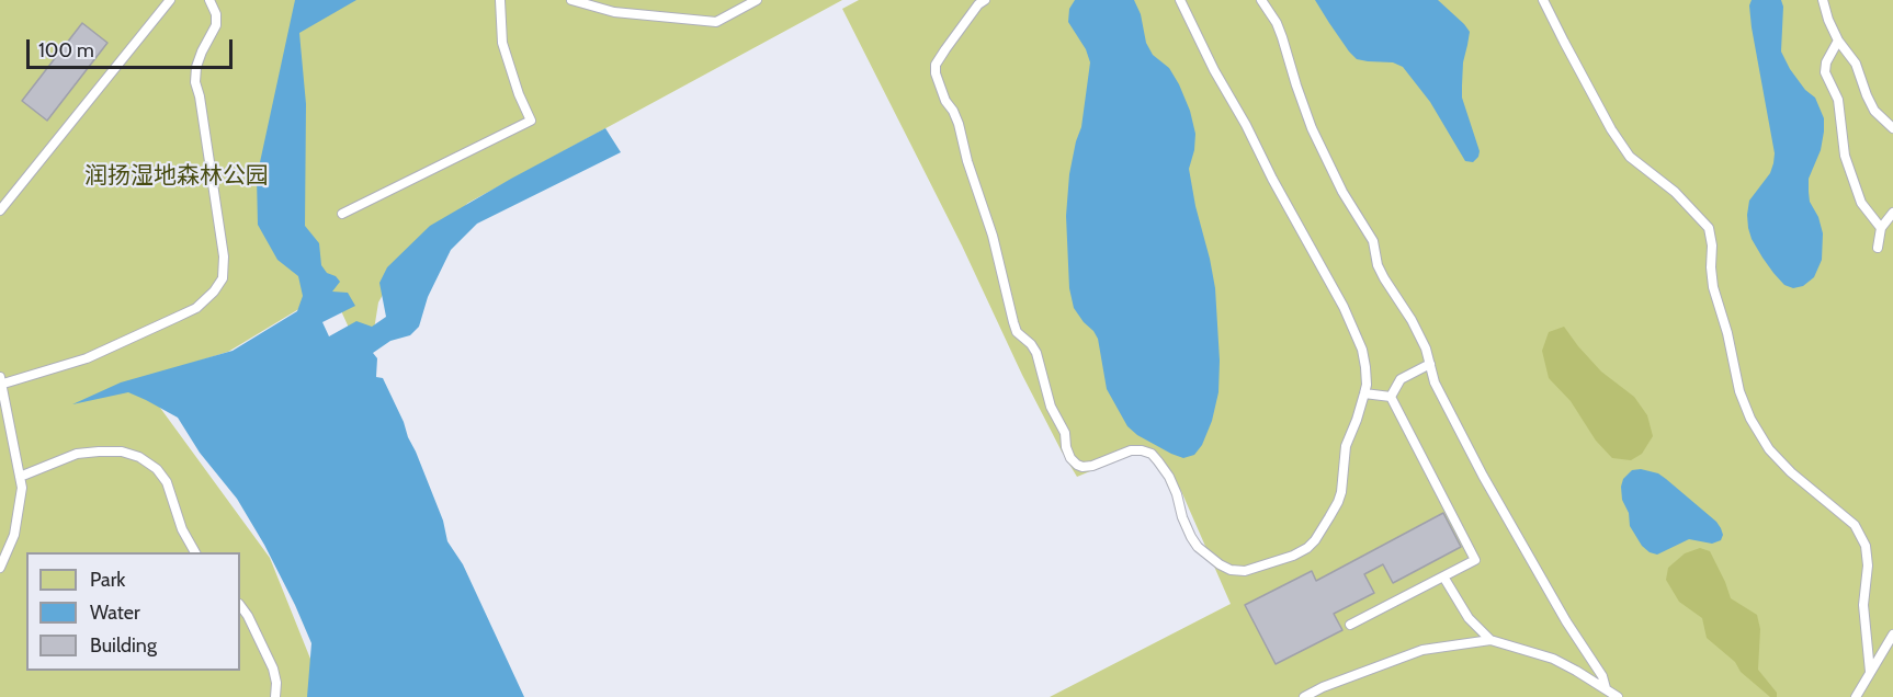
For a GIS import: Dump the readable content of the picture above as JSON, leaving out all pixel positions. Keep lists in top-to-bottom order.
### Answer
{
  "parks": ["润扬湿地森林公园"],
  "legend": ["Park", "Water", "Building"],
  "scale_bar": "100 m"
}
